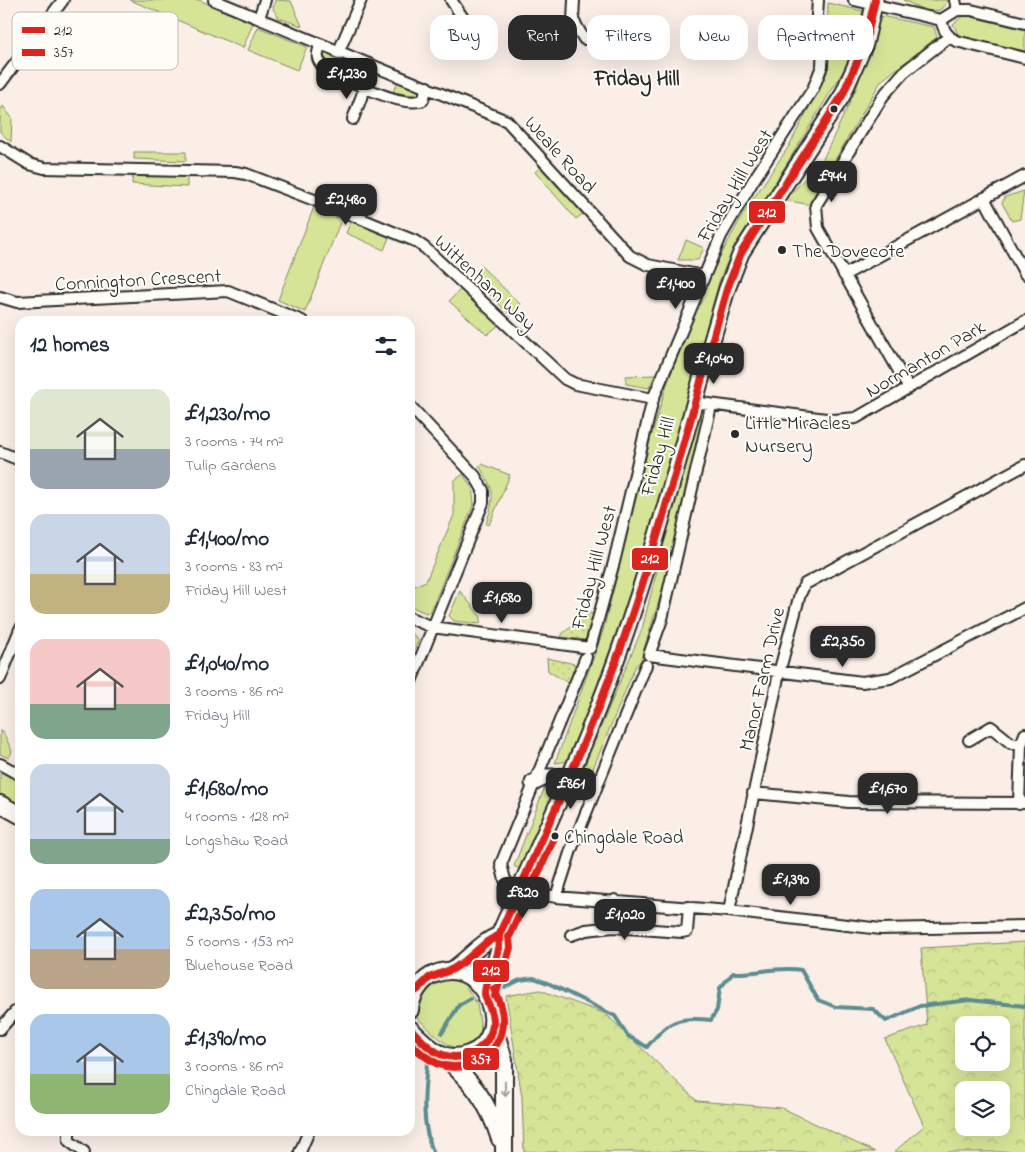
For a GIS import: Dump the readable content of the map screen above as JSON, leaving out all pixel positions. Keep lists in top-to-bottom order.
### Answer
{
  "streets": {
    "main road": ["Friday Hill"],
    "street": [
      "Weale Road",
      "Friday Hill West",
      "Connington Crescent",
      "Wittenham Way",
      "Normanton Park",
      "Manor Farm Drive"
    ]
  },
  "crossings": [
    ["Weale Road", "Friday Hill West"],
    ["Friday Hill West", "Wittenham Way"],
    ["Friday Hill West", "Friday Hill"],
    ["Normanton Park", "Friday Hill"]
  ],
  "districts": ["Friday Hill"],
  "places": ["The Dovecote", "Little Miracles Nursery", "Chingdale Road"],
  "lines": ["transit line 212", "transit line 357"],
  "legend": ["212", "357"],
  "page": {
    "chip": [
      "Buy",
      "Rent",
      "Filters",
      "New",
      "Apartment"
    ],
    "price": [
      "£1,230",
      "£944",
      "£2,480",
      "£1,400",
      "£1,040",
      "£1,680",
      "£2,350",
      "£861",
      "£1,670",
      "£1,390",
      "£820",
      "£1,020"
    ],
    "heading": "12 homes",
    "list": [
      {
        "name": "£1,230/mo",
        "note": "3 rooms · 74 m² · Tulip Gardens"
      },
      {
        "name": "£1,400/mo",
        "note": "3 rooms · 83 m² · Friday Hill West"
      },
      {
        "name": "£1,040/mo",
        "note": "3 rooms · 86 m² · Friday Hill"
      },
      {
        "name": "£1,680/mo",
        "note": "4 rooms · 128 m² · Longshaw Road"
      },
      {
        "name": "£2,350/mo",
        "note": "5 rooms · 153 m² · Bluehouse Road"
      },
      {
        "name": "£1,390/mo",
        "note": "3 rooms · 86 m² · Chingdale Road"
      }
    ]
  }
}
